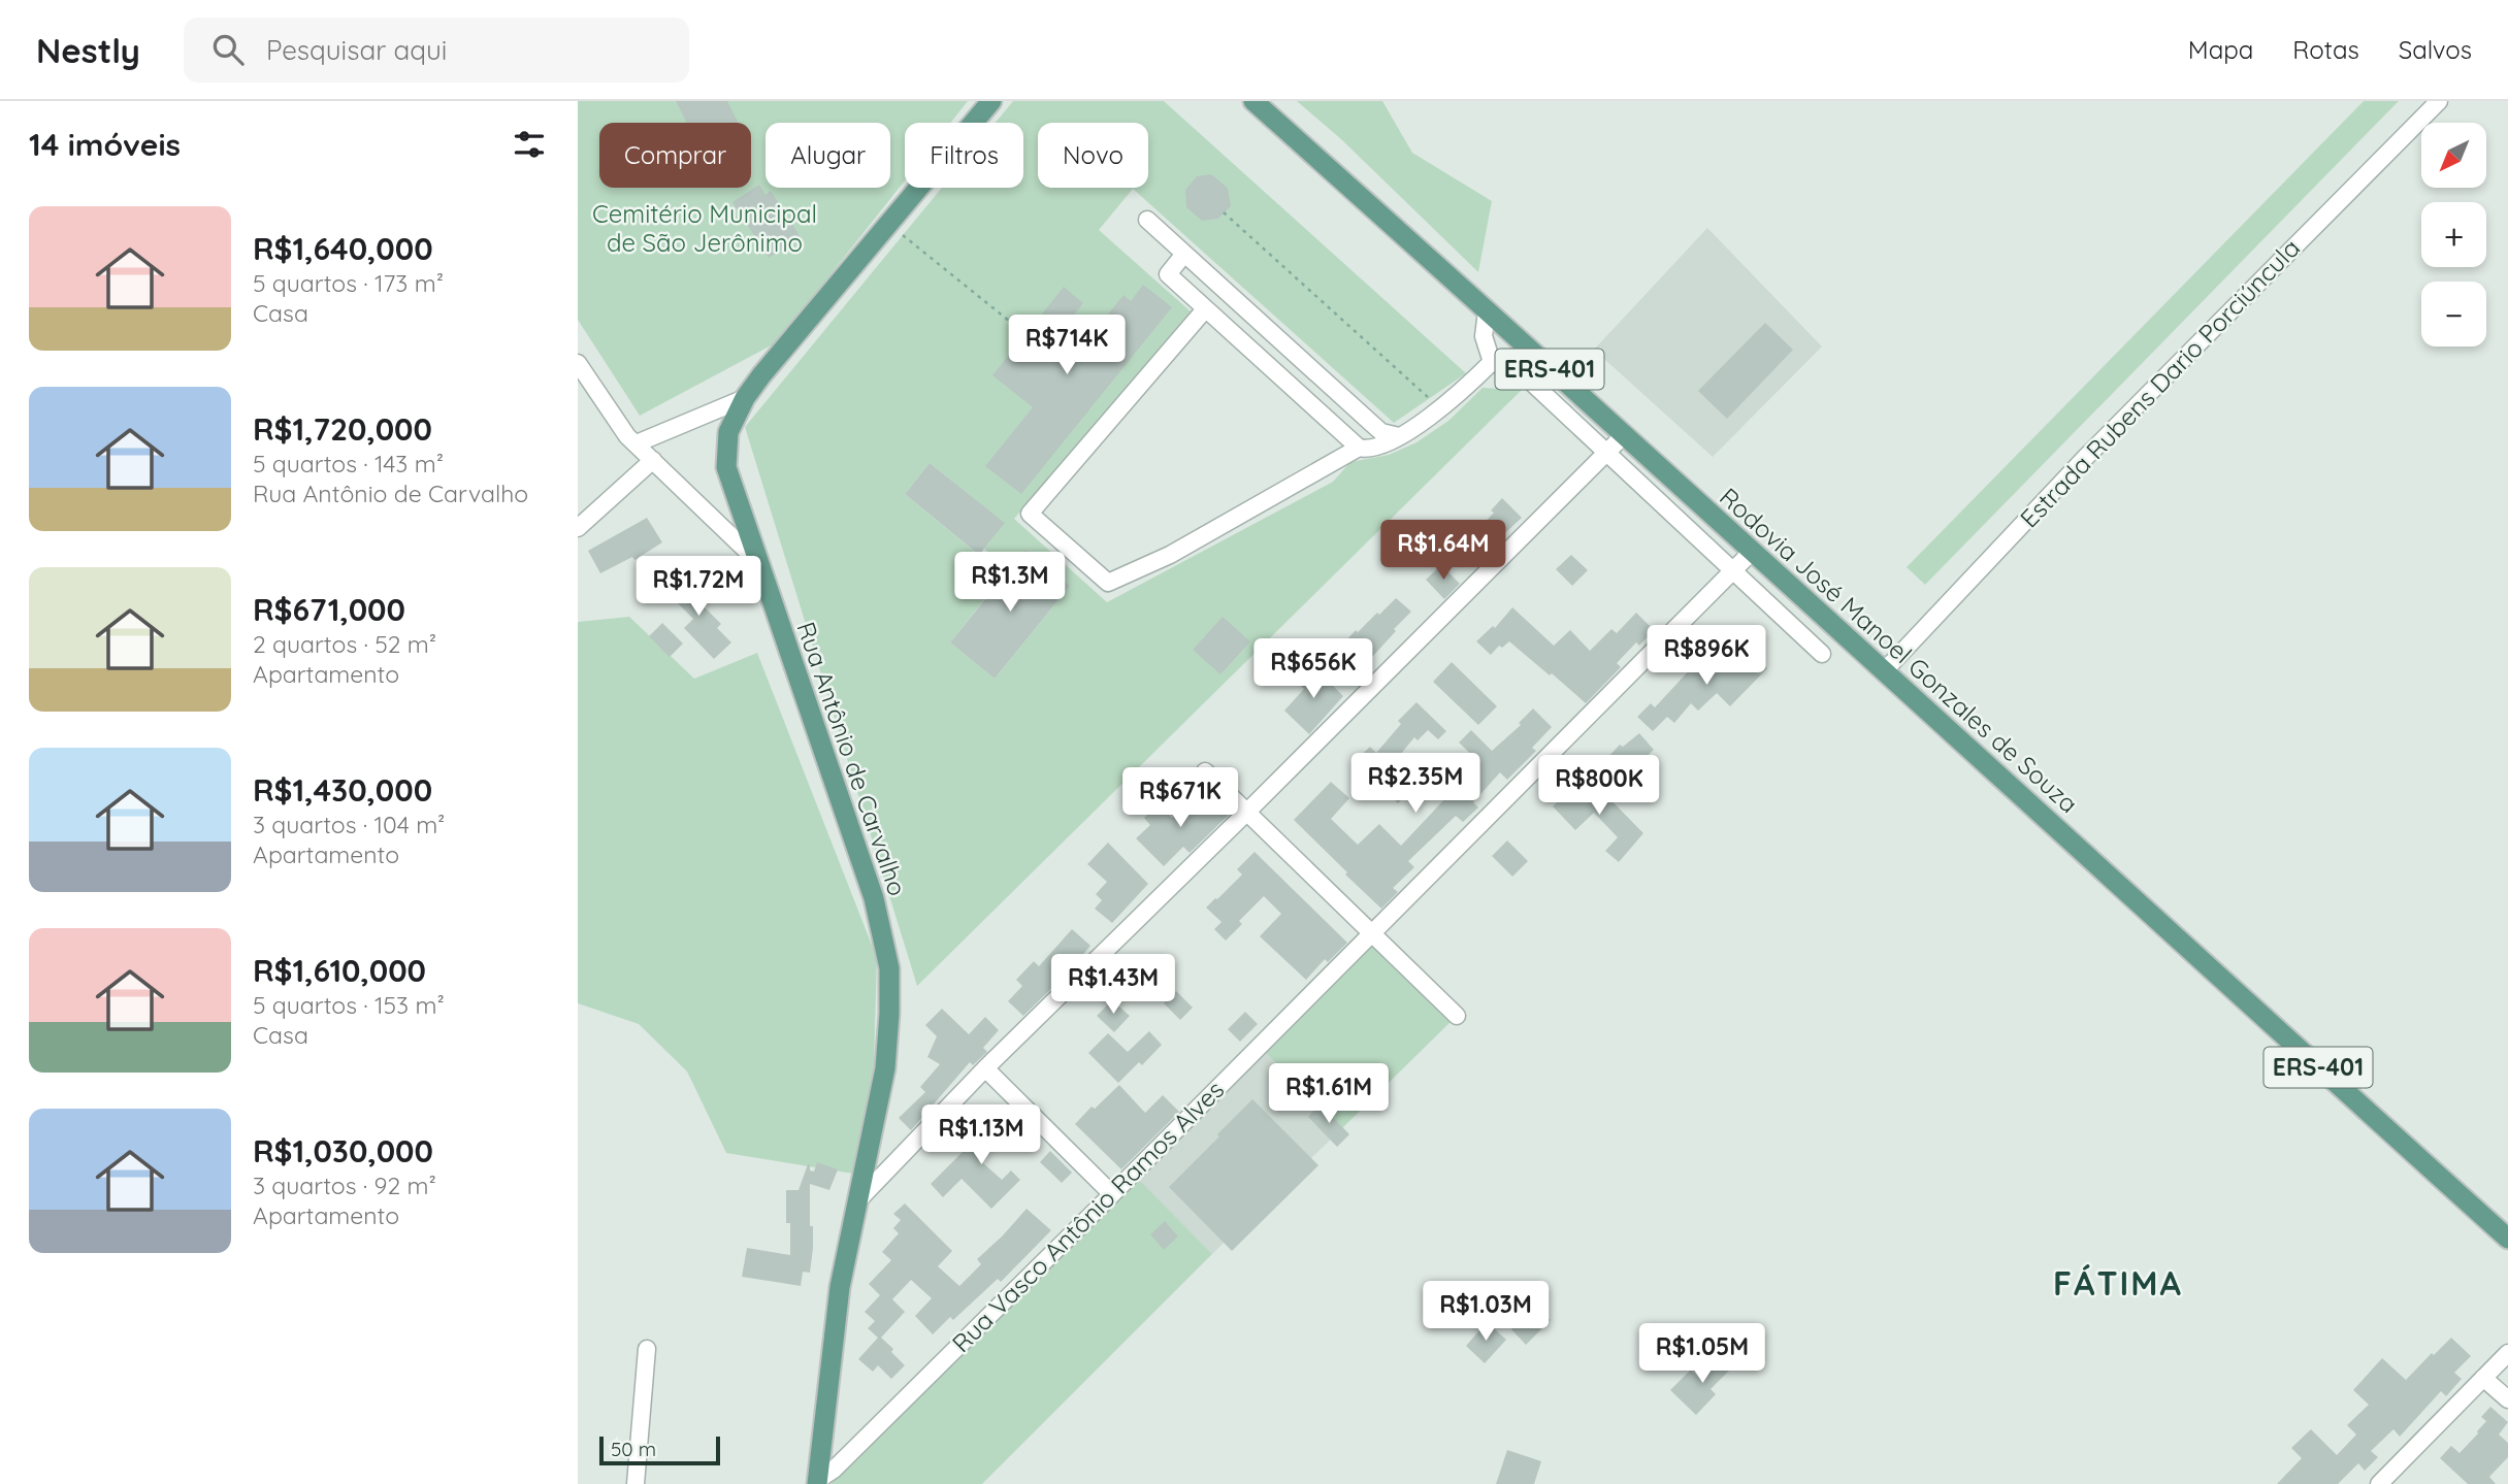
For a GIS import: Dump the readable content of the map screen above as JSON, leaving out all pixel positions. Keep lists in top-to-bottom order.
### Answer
{
  "streets": {
    "main road": ["ERS-401", "Rodovia José Manoel Gonzales de Souza", "Rua Antônio de Carvalho"],
    "street": ["Estrada Rubens Dario Porciúncula", "Rua Vasco Antônio Ramos Alves"]
  },
  "crossings": [
    ["Estrada Rubens Dario Porciúncula", "Rodovia José Manoel Gonzales de Souza"],
    ["Rodovia José Manoel Gonzales de Souza", "Rua Vasco Antônio Ramos Alves"],
    ["Rua Antônio de Carvalho", "Rua Vasco Antônio Ramos Alves"]
  ],
  "districts": ["FÁTIMA"],
  "parks": ["Cemitério Municipal de São Jerônimo"],
  "scale_bar": "50 m",
  "north": "bottom left",
  "page": {
    "header": "Nestly",
    "search": "Pesquisar aqui",
    "nav": ["Mapa", "Rotas", "Salvos"],
    "heading": "14 imóveis",
    "map_buttons": ["+", "−"],
    "chip": [
      "Comprar",
      "Alugar",
      "Filtros",
      "Novo"
    ],
    "list": [
      {
        "name": "R$1,640,000",
        "note": "5 quartos · 173 m² · Casa"
      },
      {
        "name": "R$1,720,000",
        "note": "5 quartos · 143 m² · Rua Antônio de Carvalho"
      },
      {
        "name": "R$671,000",
        "note": "2 quartos · 52 m² · Apartamento"
      },
      {
        "name": "R$1,430,000",
        "note": "3 quartos · 104 m² · Apartamento"
      },
      {
        "name": "R$1,610,000",
        "note": "5 quartos · 153 m² · Casa"
      },
      {
        "name": "R$1,030,000",
        "note": "3 quartos · 92 m² · Apartamento"
      }
    ],
    "price": [
      "R$714K",
      "R$1.64M",
      "R$1.3M",
      "R$1.72M",
      "R$896K",
      "R$656K",
      "R$2.35M",
      "R$800K",
      "R$671K",
      "R$1.43M",
      "R$1.61M",
      "R$1.13M",
      "R$1.03M",
      "R$1.05M"
    ],
    "scale": "50 m"
  }
}
